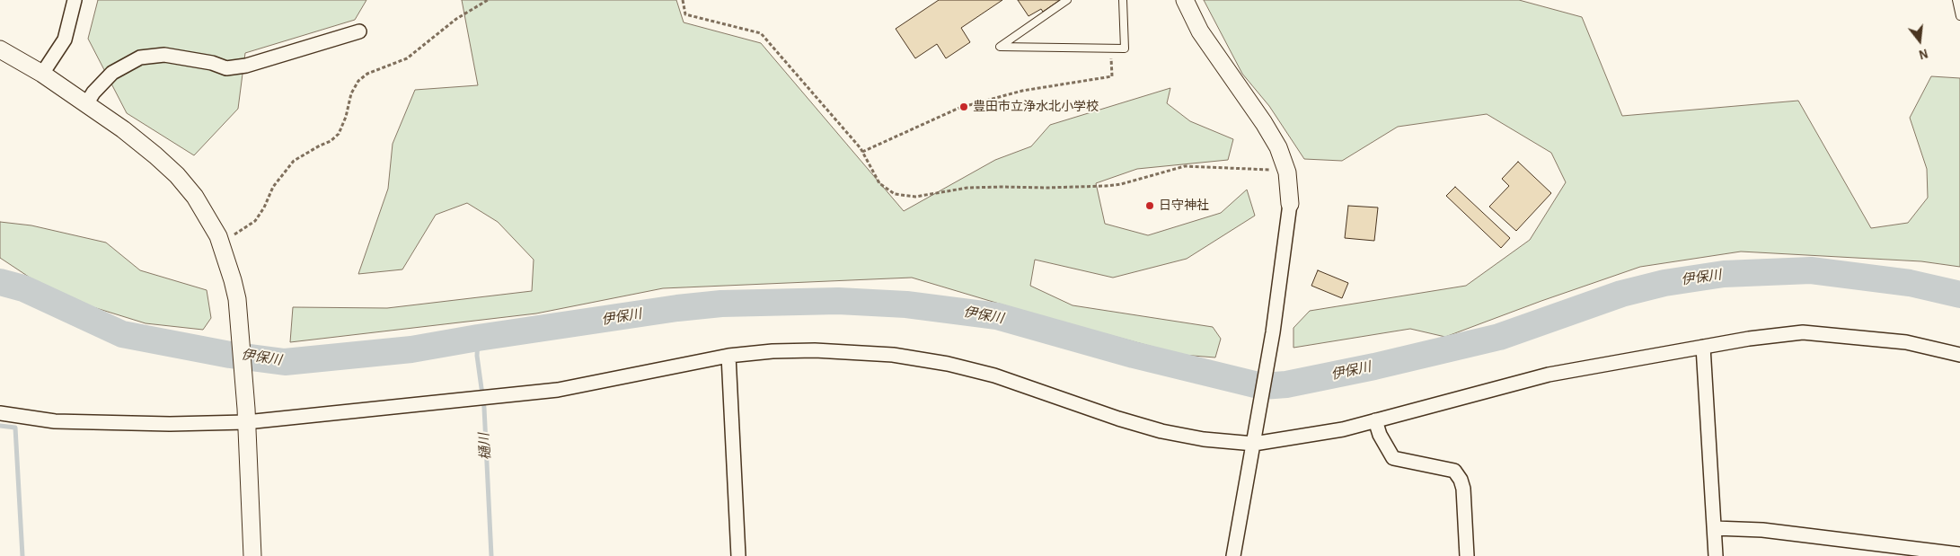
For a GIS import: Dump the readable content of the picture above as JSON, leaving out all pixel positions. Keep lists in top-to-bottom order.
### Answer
{
  "water": ["伊保川", "樋川"],
  "places": ["豊田市立浄水北小学校", "日守神社"],
  "north": "bottom"
}
